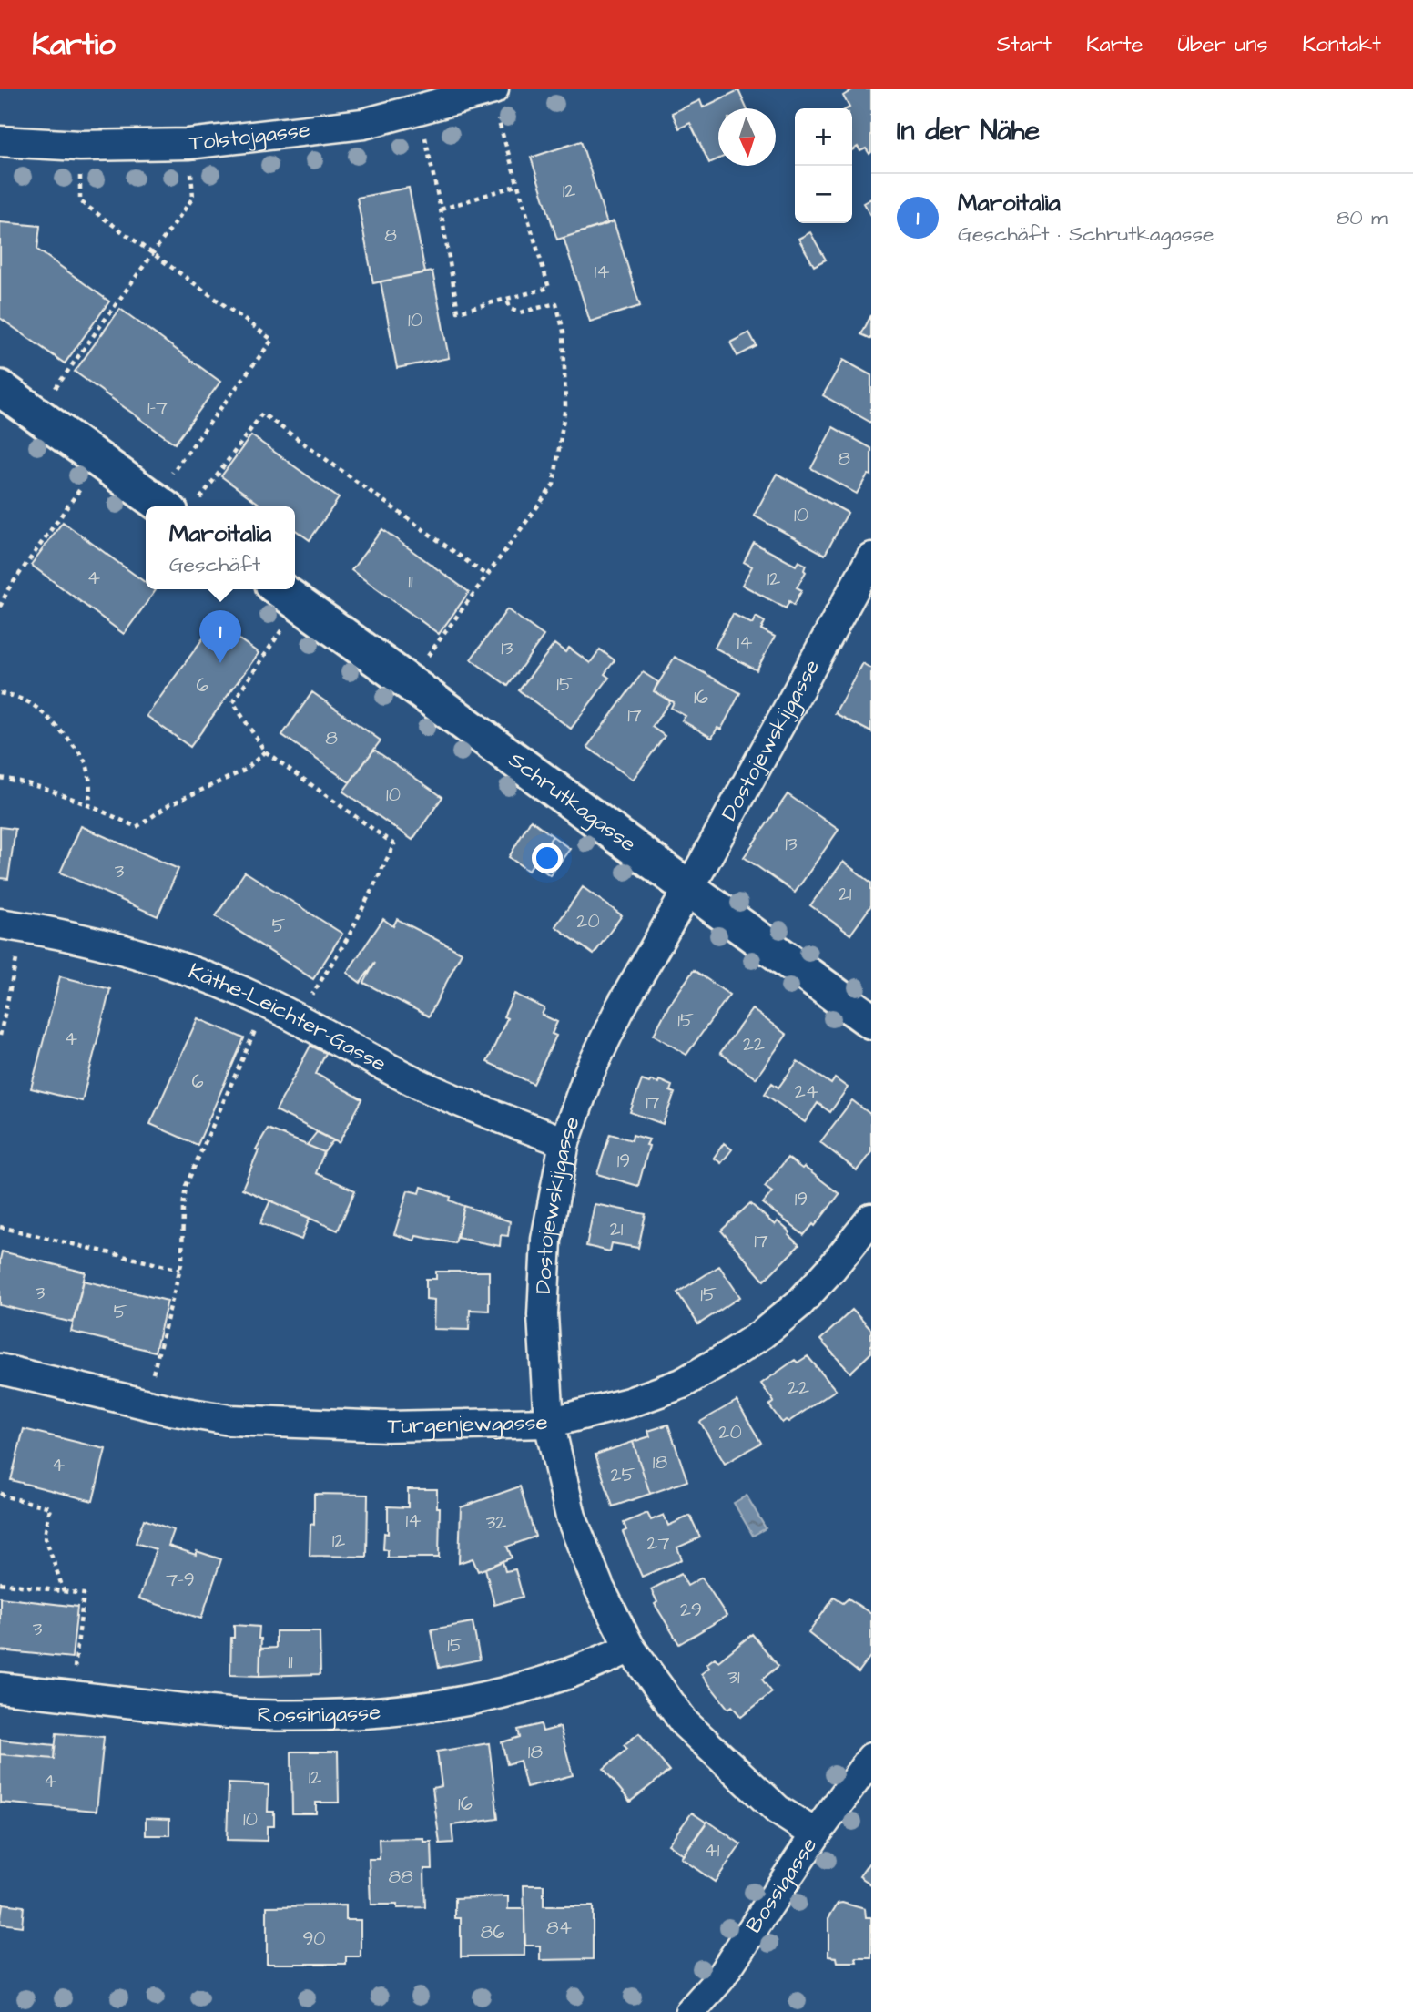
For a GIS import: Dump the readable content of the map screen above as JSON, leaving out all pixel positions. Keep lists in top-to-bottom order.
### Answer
{
  "streets": {
    "street": [
      "Tolstojgasse",
      "Dostojewskijgasse",
      "Schrutkagasse",
      "Käthe-Leichter-Gasse",
      "Turgenjewgasse",
      "Rossinigasse",
      "Bossigasse"
    ]
  },
  "crossings": [
    ["Dostojewskijgasse", "Schrutkagasse"],
    ["Dostojewskijgasse", "Käthe-Leichter-Gasse"],
    ["Dostojewskijgasse", "Turgenjewgasse"],
    ["Dostojewskijgasse", "Rossinigasse"],
    ["Dostojewskijgasse", "Bossigasse"]
  ],
  "house_numbers": [
    "12",
    "8",
    "14",
    "10",
    "1-7",
    "8",
    "10",
    "4",
    "12",
    "11",
    "14",
    "13",
    "15",
    "6",
    "16",
    "17",
    "8",
    "10",
    "13",
    "3",
    "21",
    "20",
    "5",
    "15",
    "4",
    "22",
    "6",
    "24",
    "17",
    "19",
    "19",
    "21",
    "17",
    "3",
    "15",
    "5",
    "22",
    "20",
    "18",
    "4",
    "25",
    "14",
    "32",
    "12",
    "27",
    "7-9",
    "29",
    "3",
    "15",
    "11",
    "31",
    "18",
    "12",
    "4",
    "16",
    "10",
    "41",
    "88",
    "84",
    "86",
    "90"
  ],
  "north": "bottom",
  "page": {
    "header": "Kartio",
    "nav": [
      "Start",
      "Karte",
      "Über uns",
      "Kontakt"
    ],
    "heading": "In der Nähe",
    "map_buttons": ["+", "−"],
    "list": [
      {
        "mark": "1",
        "name": "Maroitalia",
        "note": "Geschäft · Schrutkagasse",
        "value": "80 m"
      }
    ],
    "popup": ["Maroitalia", "Geschäft"],
    "pins": "1"
  }
}
